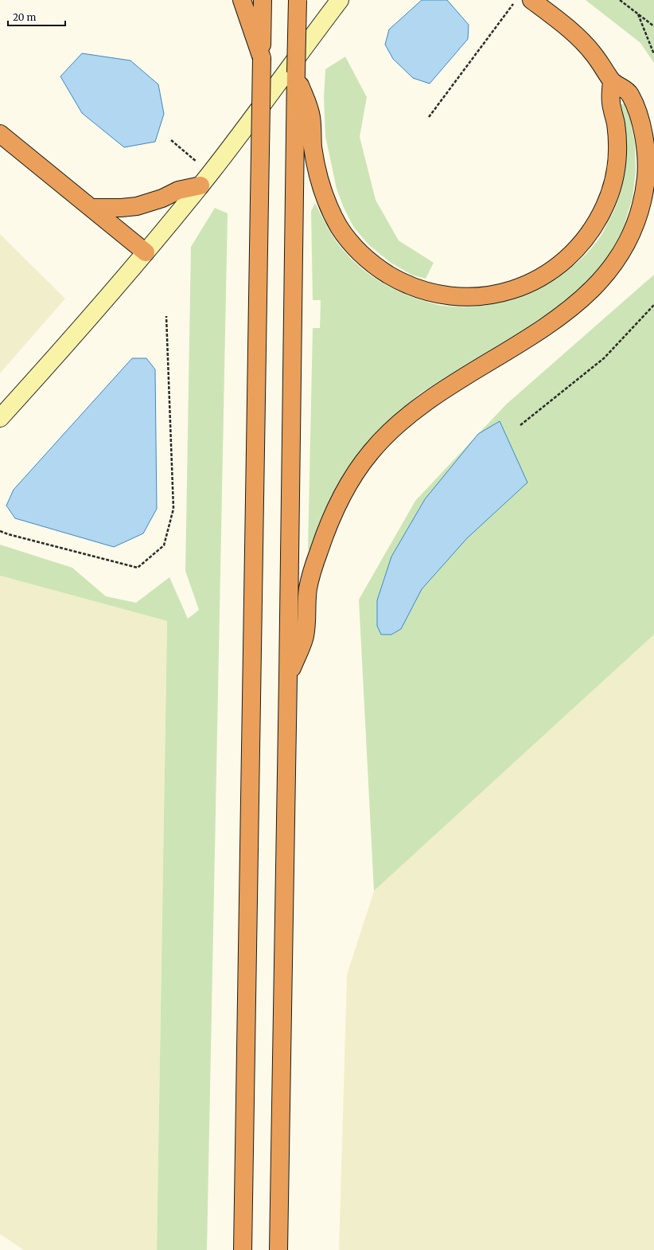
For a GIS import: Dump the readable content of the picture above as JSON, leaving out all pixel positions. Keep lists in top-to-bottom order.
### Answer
{
  "scale_bar": "20 m"
}
